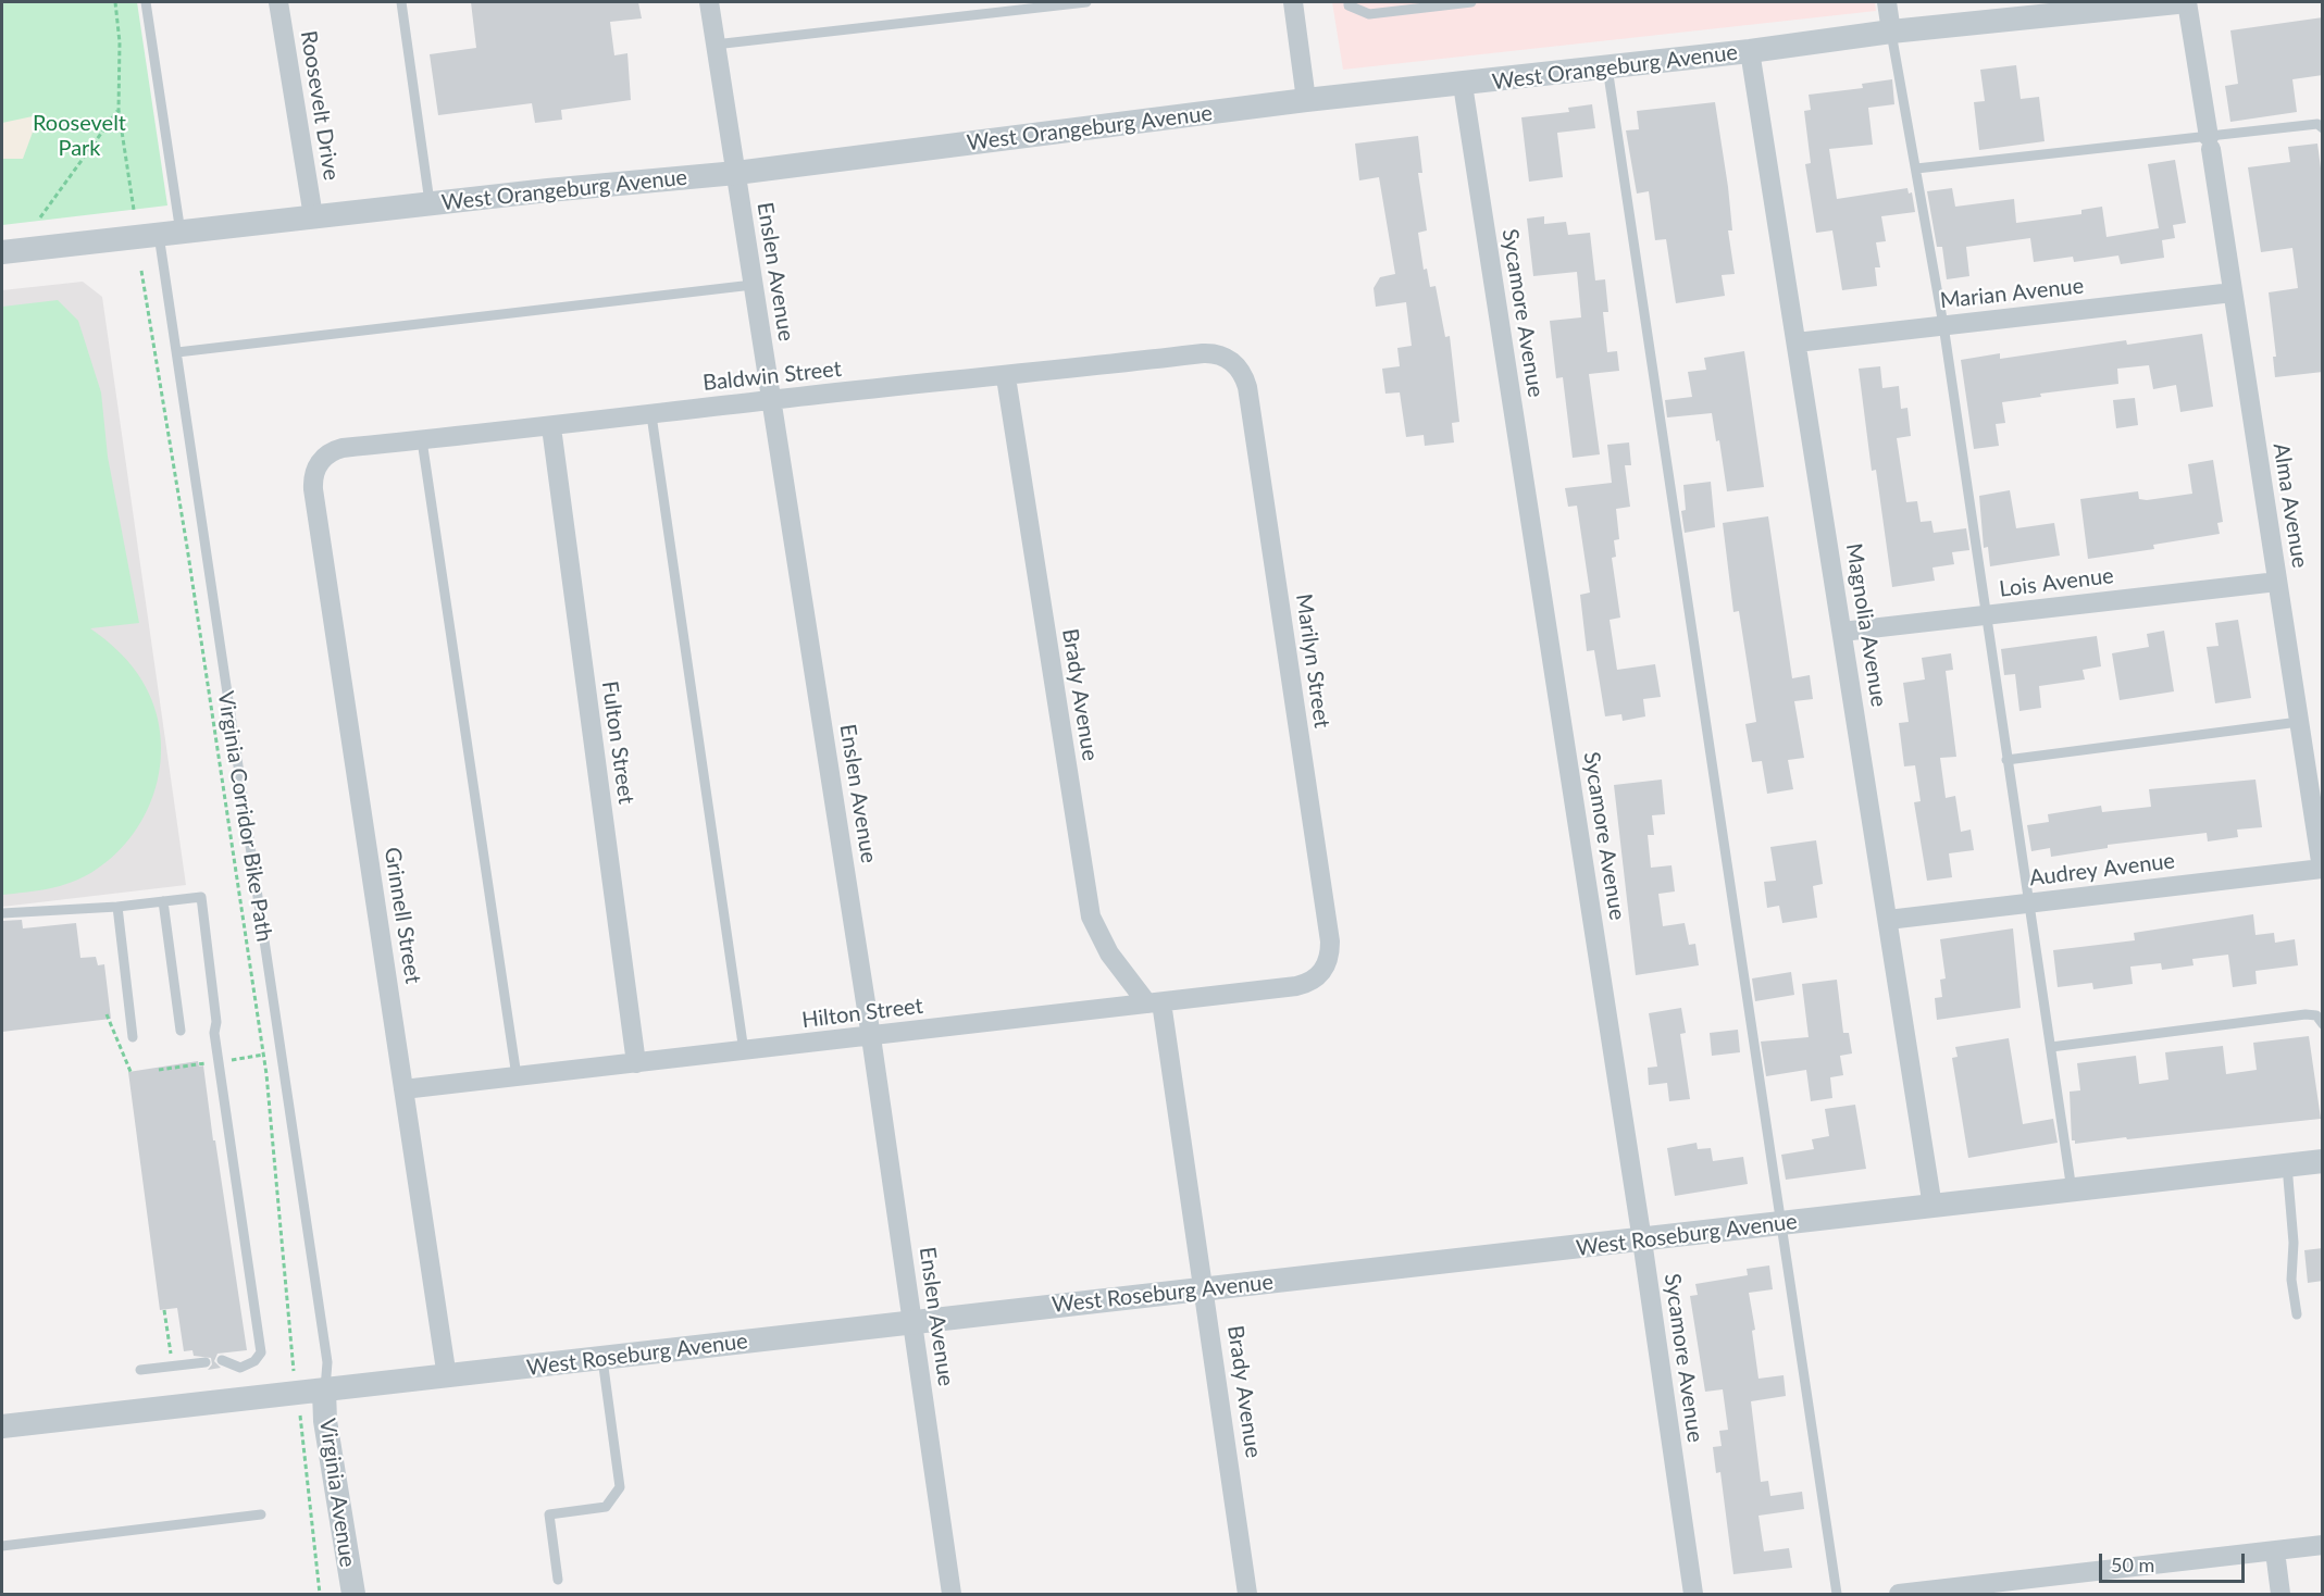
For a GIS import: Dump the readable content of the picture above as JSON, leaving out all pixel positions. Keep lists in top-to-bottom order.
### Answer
{
  "streets": {
    "street": [
      "West Orangeburg Avenue",
      "Roosevelt Drive",
      "Enslen Avenue",
      "Marian Avenue",
      "Sycamore Avenue",
      "Baldwin Street",
      "Alma Avenue",
      "Lois Avenue",
      "Magnolia Avenue",
      "Marilyn Street",
      "Brady Avenue",
      "Fulton Street",
      "Audrey Avenue",
      "Grinnell Street",
      "Hilton Street",
      "West Roseburg Avenue",
      "Virginia Avenue"
    ],
    "path": ["Virginia Corridor Bike Path"]
  },
  "crossings": [
    ["West Orangeburg Avenue", "Roosevelt Drive"],
    ["West Orangeburg Avenue", "Enslen Avenue"],
    ["West Orangeburg Avenue", "Sycamore Avenue"],
    ["West Orangeburg Avenue", "Magnolia Avenue"],
    ["Enslen Avenue", "Baldwin Street"],
    ["Enslen Avenue", "Hilton Street"],
    ["Enslen Avenue", "West Roseburg Avenue"],
    ["Marian Avenue", "Alma Avenue"],
    ["Marian Avenue", "Magnolia Avenue"],
    ["Sycamore Avenue", "West Roseburg Avenue"],
    ["Baldwin Street", "Marilyn Street"],
    ["Baldwin Street", "Brady Avenue"],
    ["Baldwin Street", "Fulton Street"],
    ["Baldwin Street", "Grinnell Street"],
    ["Alma Avenue", "Lois Avenue"],
    ["Alma Avenue", "Audrey Avenue"],
    ["Lois Avenue", "Magnolia Avenue"],
    ["Magnolia Avenue", "Audrey Avenue"],
    ["Magnolia Avenue", "West Roseburg Avenue"],
    ["Marilyn Street", "Hilton Street"],
    ["Brady Avenue", "Hilton Street"],
    ["Brady Avenue", "West Roseburg Avenue"],
    ["Fulton Street", "Hilton Street"],
    ["Grinnell Street", "Hilton Street"],
    ["Grinnell Street", "West Roseburg Avenue"],
    ["West Roseburg Avenue", "Virginia Avenue"]
  ],
  "parks": ["Roosevelt Park"],
  "scale_bar": "50 m"
}
